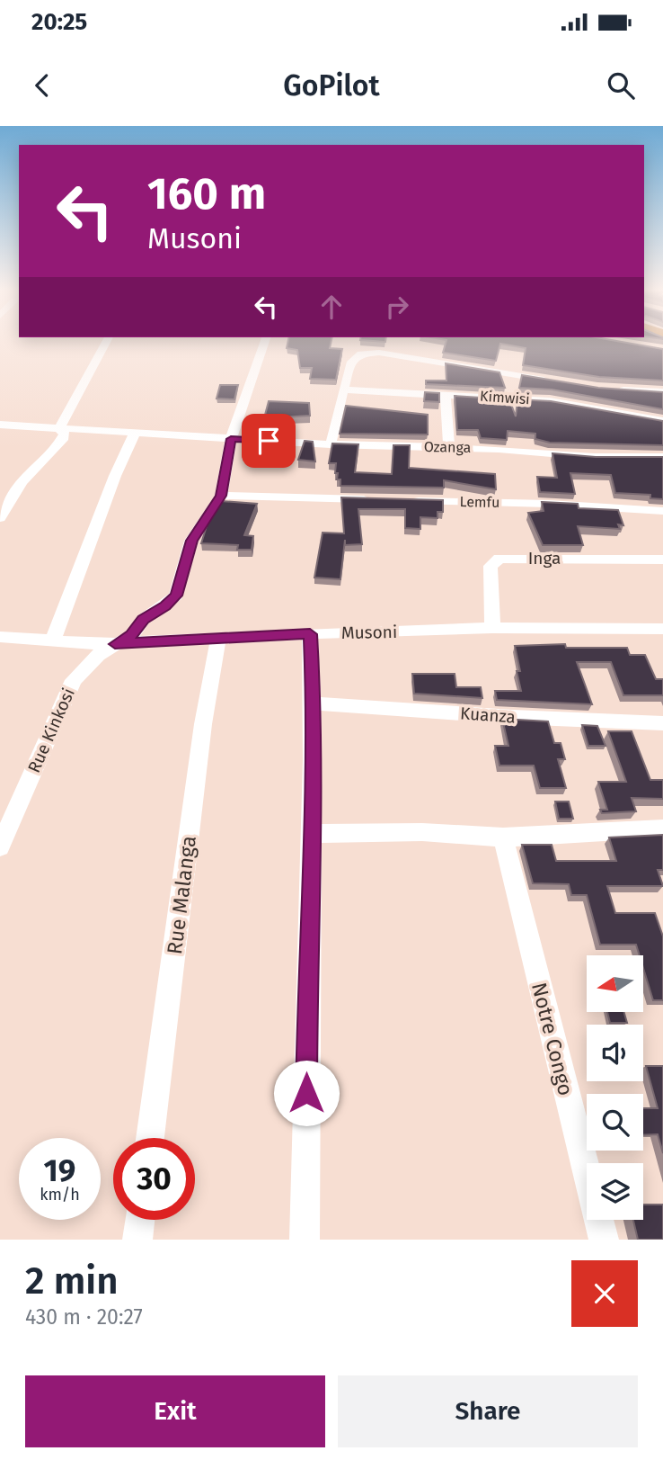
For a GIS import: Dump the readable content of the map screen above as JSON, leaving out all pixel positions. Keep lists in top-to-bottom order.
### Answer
{
  "streets": {
    "street": [
      "Kimwisi",
      "Ozanga",
      "Lemfu",
      "Inga",
      "Musoni",
      "Kuanza",
      "Rue Kinkosi",
      "Rue Malanga",
      "Notre Congo"
    ]
  },
  "crossings": [
    ["Ozanga", "Rue Kinkosi"],
    ["Inga", "Musoni"],
    ["Musoni", "Rue Kinkosi"],
    ["Musoni", "Rue Malanga"]
  ],
  "north": "left",
  "page": {
    "status": "20:25",
    "header": "GoPilot",
    "turn": ["160 m", "Musoni"],
    "speed": "19 km/h",
    "limit": "30",
    "heading": ["2 min", "430 m · 20:27"],
    "buttons": ["Exit", "Share"]
  }
}
